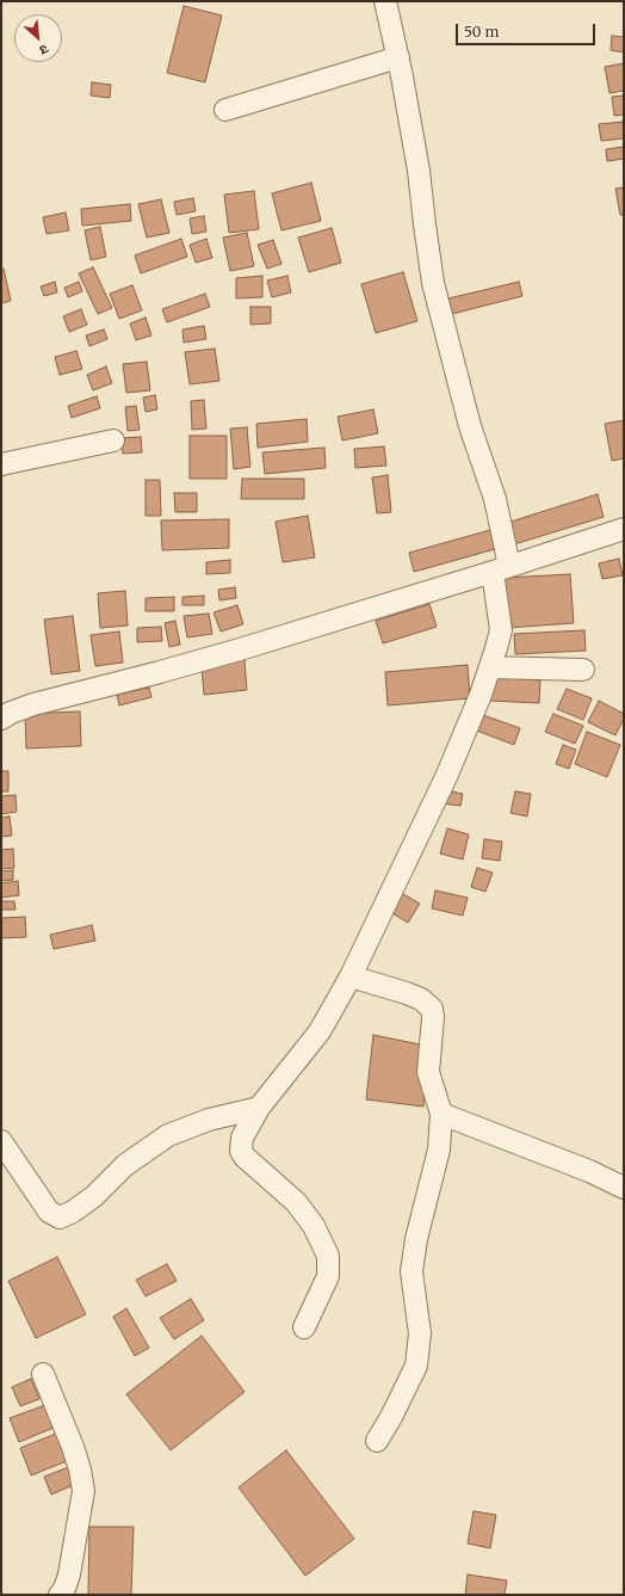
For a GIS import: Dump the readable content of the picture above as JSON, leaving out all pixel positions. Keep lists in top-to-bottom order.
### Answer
{
  "scale_bar": "50 m",
  "north": "bottom right"
}
